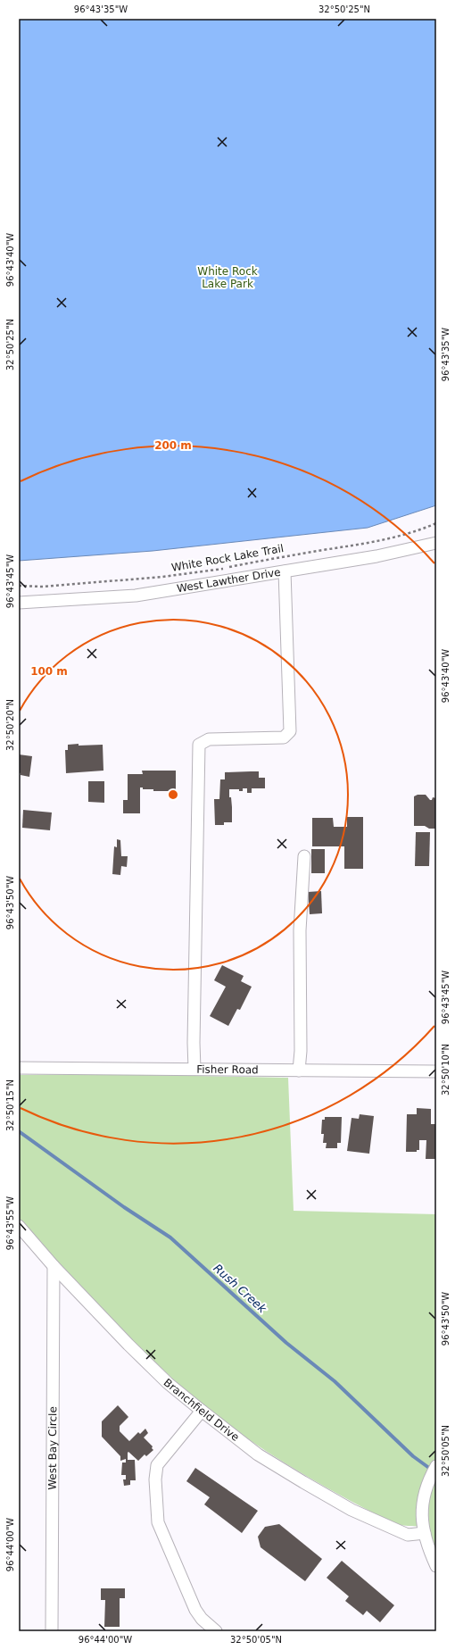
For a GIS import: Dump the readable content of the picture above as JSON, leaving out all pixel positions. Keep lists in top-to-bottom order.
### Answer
{
  "streets": {
    "street": [
      "West Lawther Drive",
      "Fisher Road",
      "Branchfield Drive",
      "West Bay Circle"
    ],
    "path": ["White Rock Lake Trail"]
  },
  "crossings": [
    ["Branchfield Drive", "West Bay Circle"]
  ],
  "water": ["Rush Creek"],
  "parks": ["White Rock Lake Park"],
  "coordinates": [
    "96°43'35\"W",
    "32°50'25\"N",
    "96°43'40\"W",
    "96°43'45\"W",
    "32°50'20\"N",
    "96°43'50\"W",
    "32°50'10\"N",
    "32°50'15\"N",
    "96°43'55\"W",
    "32°50'05\"N",
    "96°44'00\"W"
  ],
  "rings": ["200 m", "100 m"]
}
